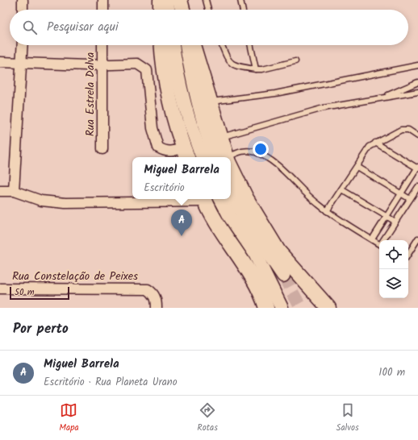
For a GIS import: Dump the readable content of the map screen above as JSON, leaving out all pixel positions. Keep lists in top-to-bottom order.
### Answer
{
  "streets": {
    "street": ["Rua Estrela Dalva", "Rua Constelação de Peixes"]
  },
  "scale_bar": "50 m",
  "page": {
    "search": "Pesquisar aqui",
    "popup": ["Miguel Barrela", "Escritório"],
    "pins": "A",
    "scale": "50 m",
    "heading": "Por perto",
    "list": [
      {
        "mark": "A",
        "name": "Miguel Barrela",
        "note": "Escritório · Rua Planeta Urano",
        "value": "100 m"
      }
    ],
    "nav": ["Mapa", "Rotas", "Salvos"]
  }
}
